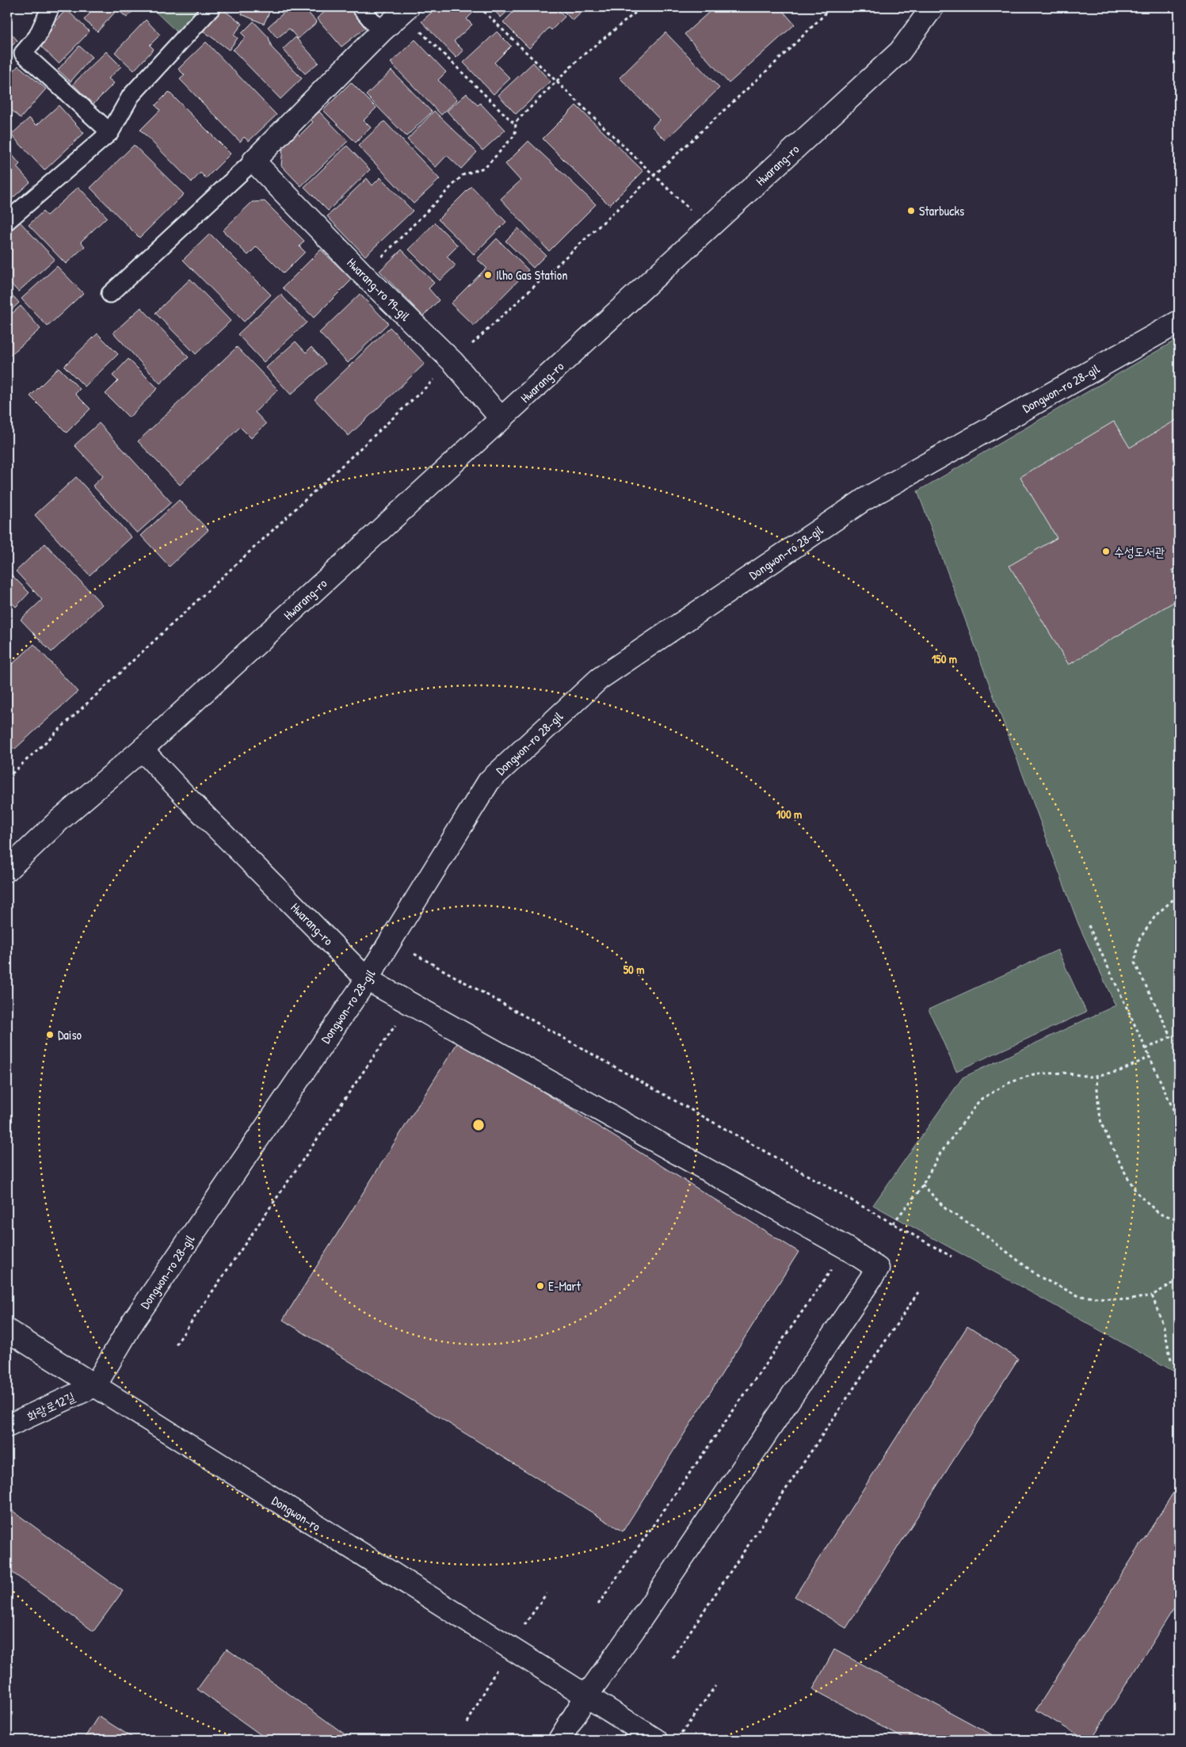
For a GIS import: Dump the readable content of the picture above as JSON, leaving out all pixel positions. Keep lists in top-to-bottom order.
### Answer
{
  "streets": {
    "street": [
      "Hwarang-ro",
      "Hwarang-ro 19-gil",
      "Dongwon-ro 28-gil",
      "화랑로12길",
      "Dongwon-ro"
    ]
  },
  "crossings": [
    ["Hwarang-ro", "Hwarang-ro 19-gil"],
    ["Hwarang-ro", "Dongwon-ro 28-gil"],
    ["Hwarang-ro", "Dongwon-ro"],
    ["Dongwon-ro 28-gil", "화랑로12길"],
    ["Dongwon-ro 28-gil", "Dongwon-ro"],
    ["화랑로12길", "Dongwon-ro"]
  ],
  "places": [
    "Starbucks",
    "Ilho Gas Station",
    "수성도서관",
    "Daiso",
    "E-Mart"
  ],
  "rings": ["150 m", "100 m", "50 m"]
}
